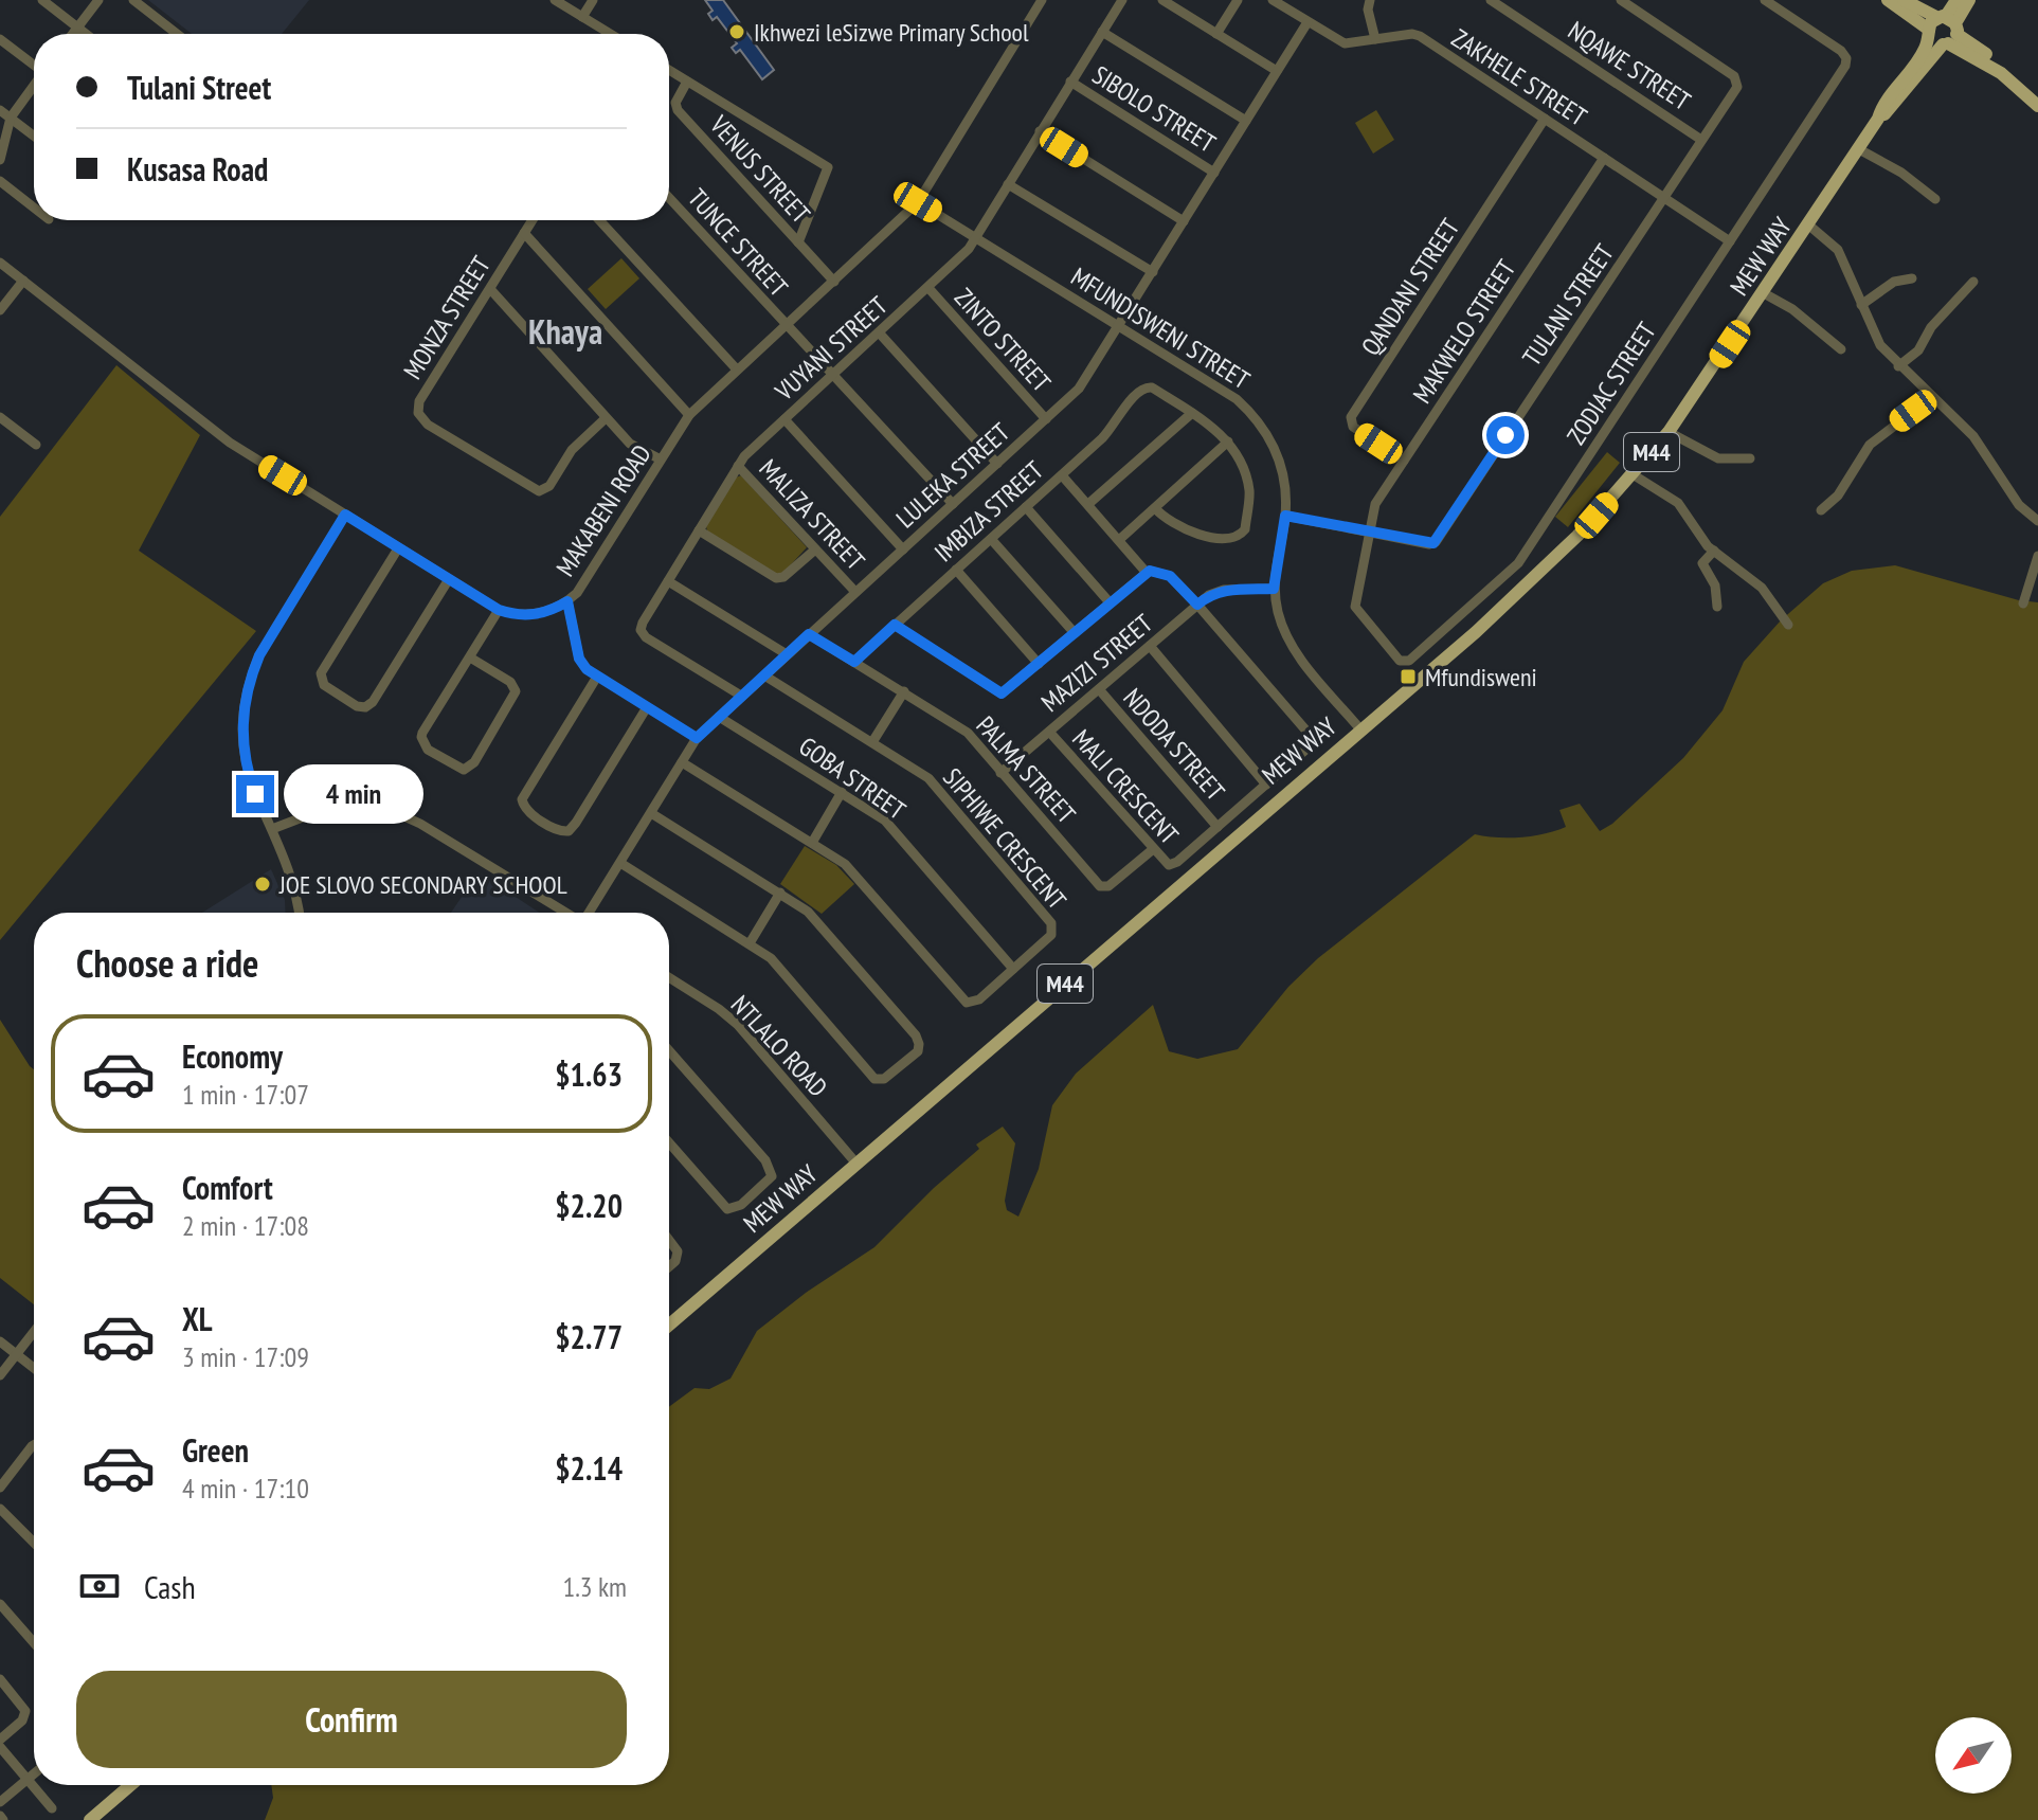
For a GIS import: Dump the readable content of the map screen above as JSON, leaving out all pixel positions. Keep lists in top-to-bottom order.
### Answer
{
  "streets": {
    "main road": ["MEW WAY", "M44"],
    "street": [
      "NQAWE STREET",
      "ZAKHELE STREET",
      "SIBOLO STREET",
      "VENUS STREET",
      "TUNCE STREET",
      "QANDANI STREET",
      "TULANI STREET",
      "MONZA STREET",
      "MFUNDISWENI STREET",
      "MAKWELO STREET",
      "ZINTO STREET",
      "VUYANI STREET",
      "ZODIAC STREET",
      "LULEKA STREET",
      "MAKABENI ROAD",
      "IMBIZA STREET",
      "MALIZA STREET",
      "MAZIZI STREET",
      "NDODA STREET",
      "PALMA STREET",
      "GOBA STREET",
      "MALI CRESCENT",
      "SIPHIWE CRESCENT",
      "NTLALO ROAD"
    ]
  },
  "crossings": [
    ["NQAWE STREET", "TULANI STREET"],
    ["ZAKHELE STREET", "QANDANI STREET"],
    ["ZAKHELE STREET", "TULANI STREET"],
    ["ZAKHELE STREET", "MAKWELO STREET"],
    ["ZAKHELE STREET", "ZODIAC STREET"],
    ["ZAKHELE STREET", "LULEKA STREET"],
    ["SIBOLO STREET", "VUYANI STREET"],
    ["SIBOLO STREET", "LULEKA STREET"],
    ["VENUS STREET", "MAKABENI ROAD"],
    ["TUNCE STREET", "VUYANI STREET"],
    ["TUNCE STREET", "LULEKA STREET"],
    ["TUNCE STREET", "MAKABENI ROAD"],
    ["MEW WAY", "MFUNDISWENI STREET"],
    ["MEW WAY", "NTLALO ROAD"],
    ["QANDANI STREET", "MAKWELO STREET"],
    ["TULANI STREET", "MFUNDISWENI STREET"],
    ["TULANI STREET", "MAKWELO STREET"],
    ["TULANI STREET", "ZODIAC STREET"],
    ["MFUNDISWENI STREET", "VUYANI STREET"],
    ["MFUNDISWENI STREET", "LULEKA STREET"],
    ["MFUNDISWENI STREET", "MAKABENI ROAD"],
    ["MFUNDISWENI STREET", "MAZIZI STREET"],
    ["MAKWELO STREET", "ZODIAC STREET"],
    ["ZINTO STREET", "VUYANI STREET"],
    ["ZINTO STREET", "LULEKA STREET"],
    ["VUYANI STREET", "LULEKA STREET"],
    ["VUYANI STREET", "MALIZA STREET"],
    ["LULEKA STREET", "MALIZA STREET"],
    ["LULEKA STREET", "PALMA STREET"],
    ["LULEKA STREET", "GOBA STREET"],
    ["LULEKA STREET", "SIPHIWE CRESCENT"],
    ["IMBIZA STREET", "PALMA STREET"],
    ["IMBIZA STREET", "MALI CRESCENT"],
    ["MAZIZI STREET", "NDODA STREET"],
    ["MAZIZI STREET", "PALMA STREET"],
    ["MAZIZI STREET", "MALI CRESCENT"],
    ["NDODA STREET", "MALI CRESCENT"],
    ["PALMA STREET", "MALI CRESCENT"],
    ["GOBA STREET", "SIPHIWE CRESCENT"]
  ],
  "districts": ["Khaya"],
  "places": {
    "other": ["Ikhwezi leSizwe Primary School", "JOE SLOVO SECONDARY SCHOOL"],
    "transit": ["Mfundisweni"]
  },
  "north": "bottom left",
  "page": {
    "banner": ["Tulani Street", "Kusasa Road"],
    "bubble": "4 min",
    "heading": "Choose a ride",
    "list": [
      {
        "name": "Economy",
        "note": "1 min · 17:07",
        "value": "$1.63"
      },
      {
        "name": "Comfort",
        "note": "2 min · 17:08",
        "value": "$2.20"
      },
      {
        "name": "XL",
        "note": "3 min · 17:09",
        "value": "$2.77"
      },
      {
        "name": "Green",
        "note": "4 min · 17:10",
        "value": "$2.14"
      }
    ],
    "pay": ["Cash", "1.3 km"],
    "buttons": "Confirm"
  }
}
